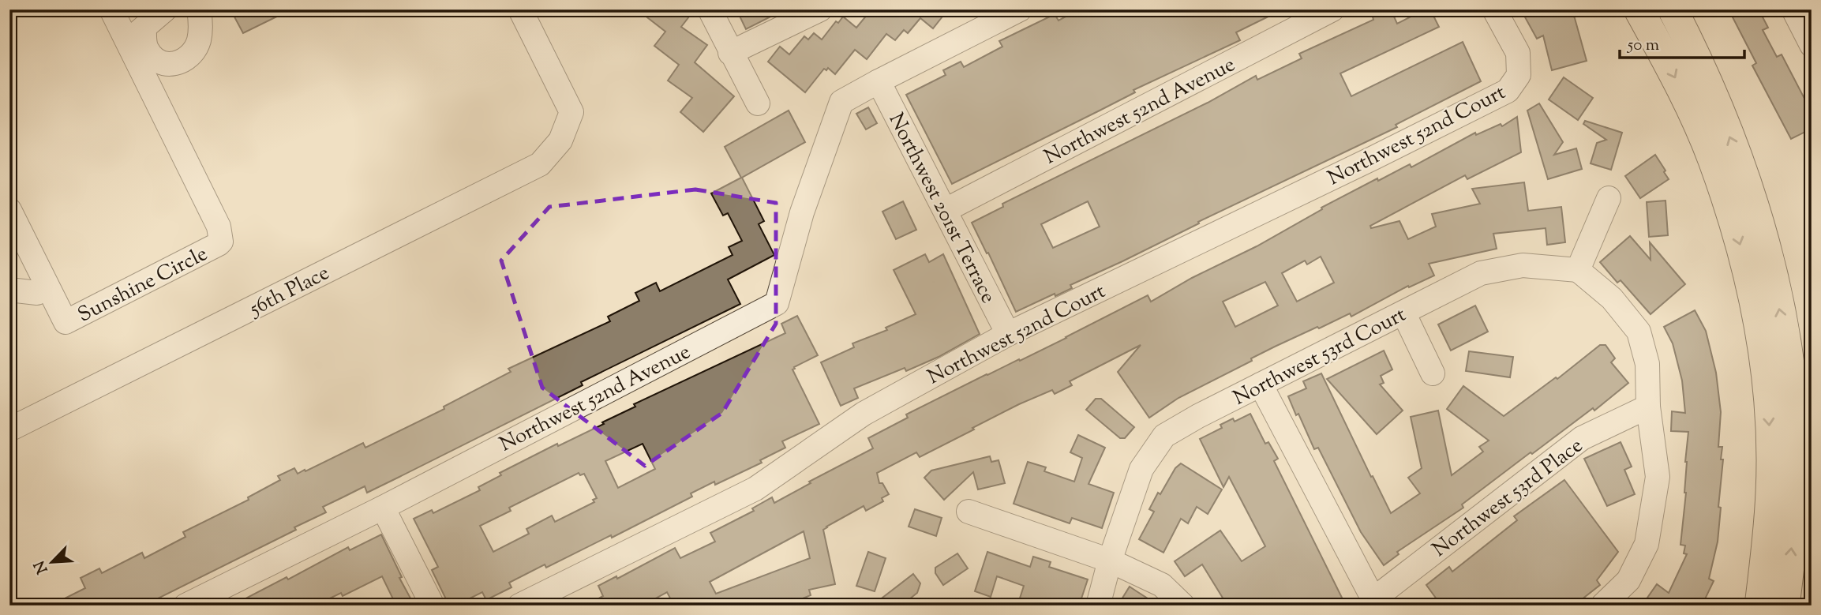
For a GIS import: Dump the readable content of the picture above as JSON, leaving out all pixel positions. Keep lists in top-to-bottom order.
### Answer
{
  "streets": {
    "street": [
      "Northwest 52nd Avenue",
      "Northwest 52nd Court",
      "Northwest 201st Terrace",
      "Sunshine Circle",
      "56th Place",
      "Northwest 53rd Court",
      "Northwest 53rd Place"
    ]
  },
  "crossings": [
    ["Northwest 52nd Avenue", "Northwest 201st Terrace"],
    ["Northwest 52nd Court", "Northwest 201st Terrace"]
  ],
  "scale_bar": "50 m",
  "north": "bottom left"
}
